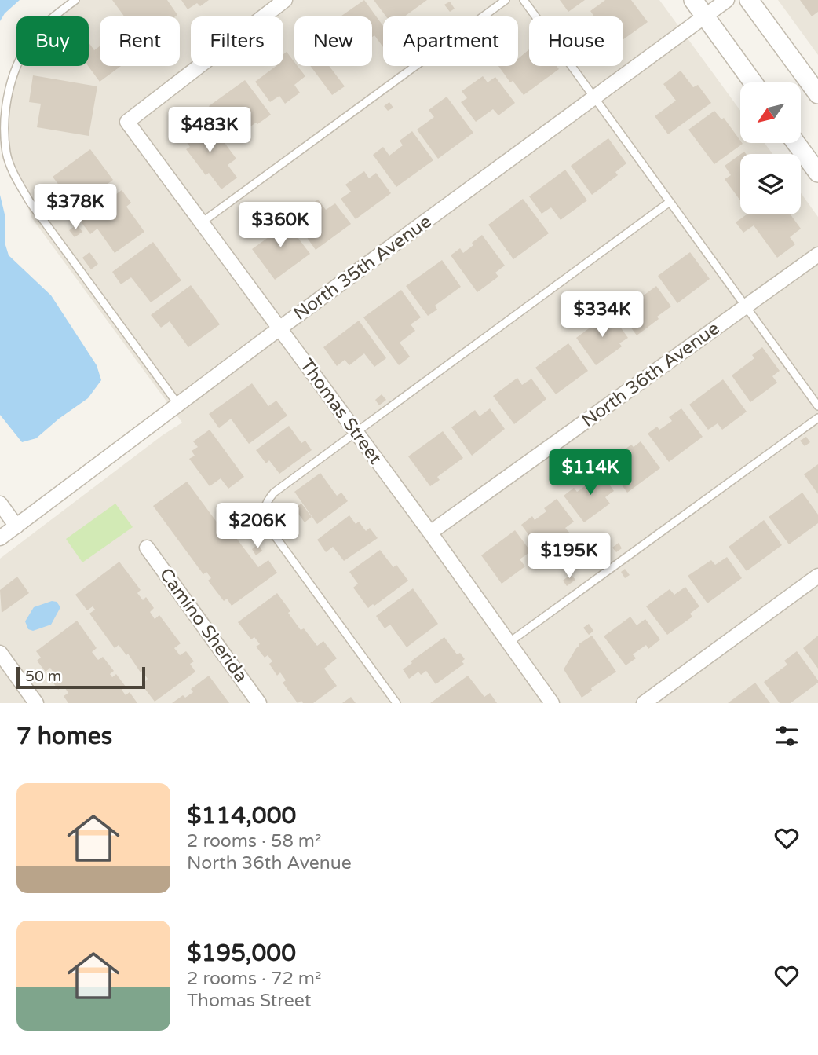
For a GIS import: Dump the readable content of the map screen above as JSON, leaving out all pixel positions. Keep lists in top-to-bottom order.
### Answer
{
  "streets": {
    "street": [
      "North 35th Avenue",
      "North 36th Avenue",
      "Thomas Street",
      "Camino Sherida"
    ]
  },
  "crossings": [
    ["North 35th Avenue", "Thomas Street"],
    ["North 36th Avenue", "Thomas Street"]
  ],
  "scale_bar": "50 m",
  "north": "bottom left",
  "page": {
    "chip": [
      "Buy",
      "Rent",
      "Filters",
      "New",
      "Apartment",
      "House"
    ],
    "price": [
      "$483K",
      "$378K",
      "$360K",
      "$334K",
      "$114K",
      "$206K",
      "$195K"
    ],
    "scale": "50 m",
    "heading": "7 homes",
    "list": [
      {
        "name": "$114,000",
        "note": "2 rooms · 58 m² · North 36th Avenue"
      },
      {
        "name": "$195,000",
        "note": "2 rooms · 72 m² · Thomas Street"
      }
    ]
  }
}
